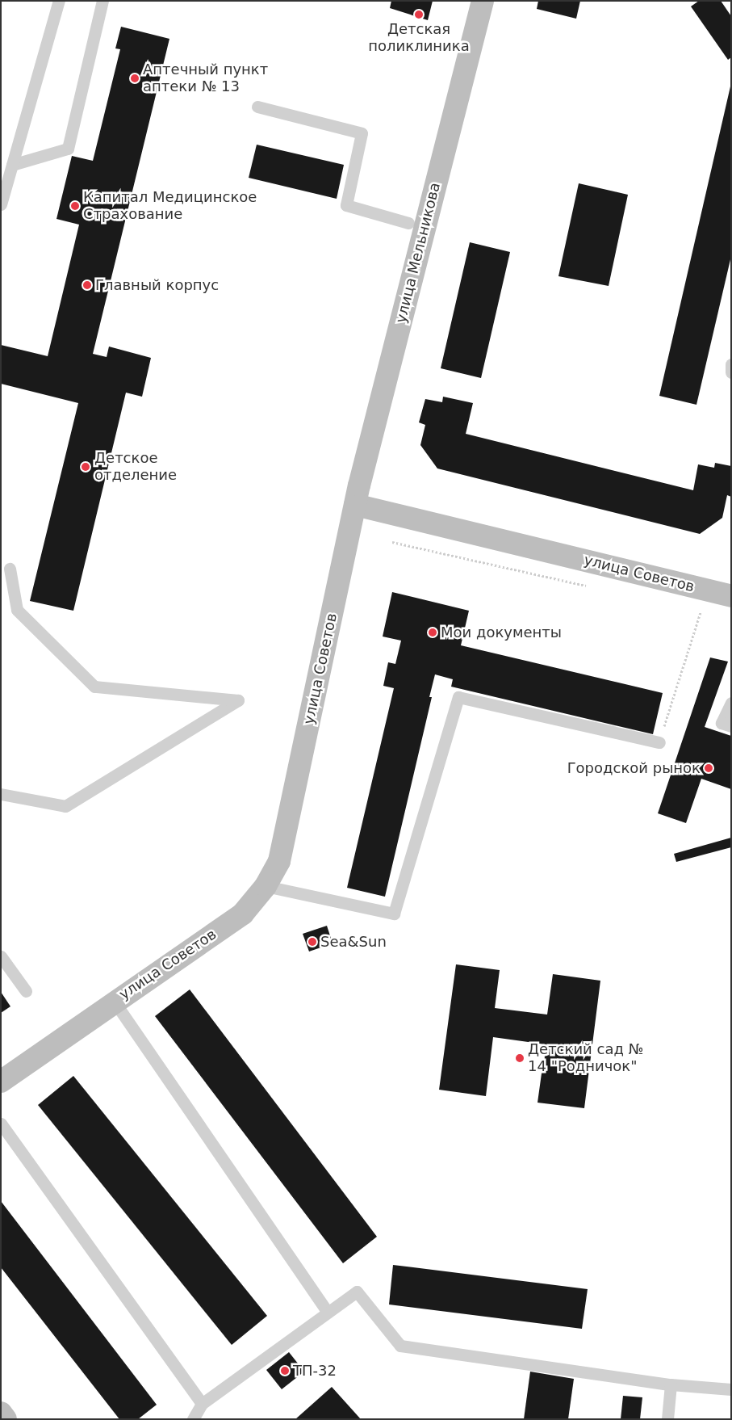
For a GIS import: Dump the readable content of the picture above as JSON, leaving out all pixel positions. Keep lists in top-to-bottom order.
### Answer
{
  "streets": {
    "street": ["улица Мельникова", "улица Советов"]
  },
  "crossings": [
    ["улица Мельникова", "улица Советов"]
  ],
  "places": [
    "Детская поликлиника",
    "Аптечный пункт аптеки № 13",
    "Капитал Медицинское Страхование",
    "Главный корпус",
    "Детское отделение",
    "Мои документы",
    "Городской рынок",
    "Sea&Sun",
    "Детский сад № 14 \"Родничок\"",
    "ТП-32"
  ]
}
